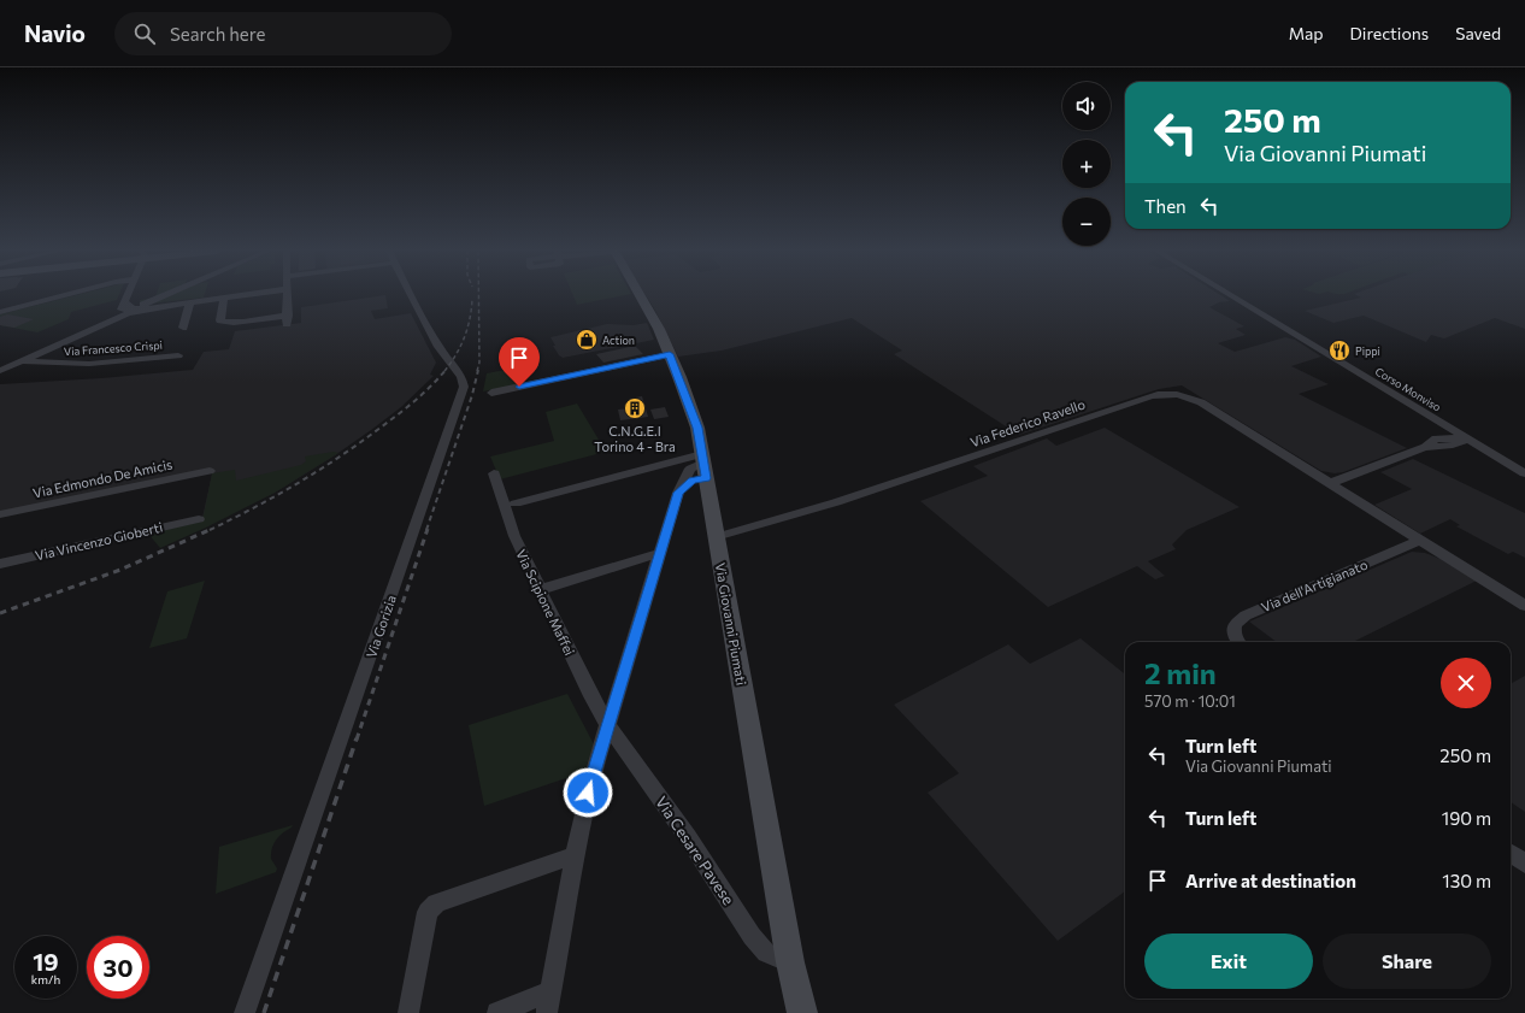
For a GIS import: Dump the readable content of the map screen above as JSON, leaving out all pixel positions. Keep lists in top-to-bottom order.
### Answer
{
  "streets": {
    "street": [
      "Via Francesco Crispi",
      "Corso Monviso",
      "Via Federico Ravello",
      "Via Edmondo De Amicis",
      "Via Vincenzo Gioberti",
      "Via dell'Artigianato",
      "Via Scipione Maffei",
      "Via Giovanni Piumati",
      "Via Gorizia",
      "Via Cesare Pavese"
    ]
  },
  "crossings": [
    ["Via Federico Ravello", "Via Giovanni Piumati"],
    ["Via Scipione Maffei", "Via Cesare Pavese"],
    ["Via Giovanni Piumati", "Via Cesare Pavese"]
  ],
  "places": {
    "shop": ["Action"],
    "restaurant": ["Pippi"],
    "building": ["C.N.G.E.I Torino 4 - Bra"]
  },
  "page": {
    "header": "Navio",
    "search": "Search here",
    "nav": ["Map", "Directions", "Saved"],
    "map_buttons": ["+", "−"],
    "turn": ["250 m", "Via Giovanni Piumati"],
    "then": "Then",
    "heading": ["2 min", "570 m · 10:01"],
    "list": [
      {
        "name": "Turn left",
        "note": "Via Giovanni Piumati",
        "value": "250 m"
      },
      {
        "name": "Turn left",
        "value": "190 m"
      },
      {
        "name": "Arrive at destination",
        "value": "130 m"
      }
    ],
    "buttons": ["Exit", "Share"],
    "speed": "19 km/h",
    "limit": "30"
  }
}
